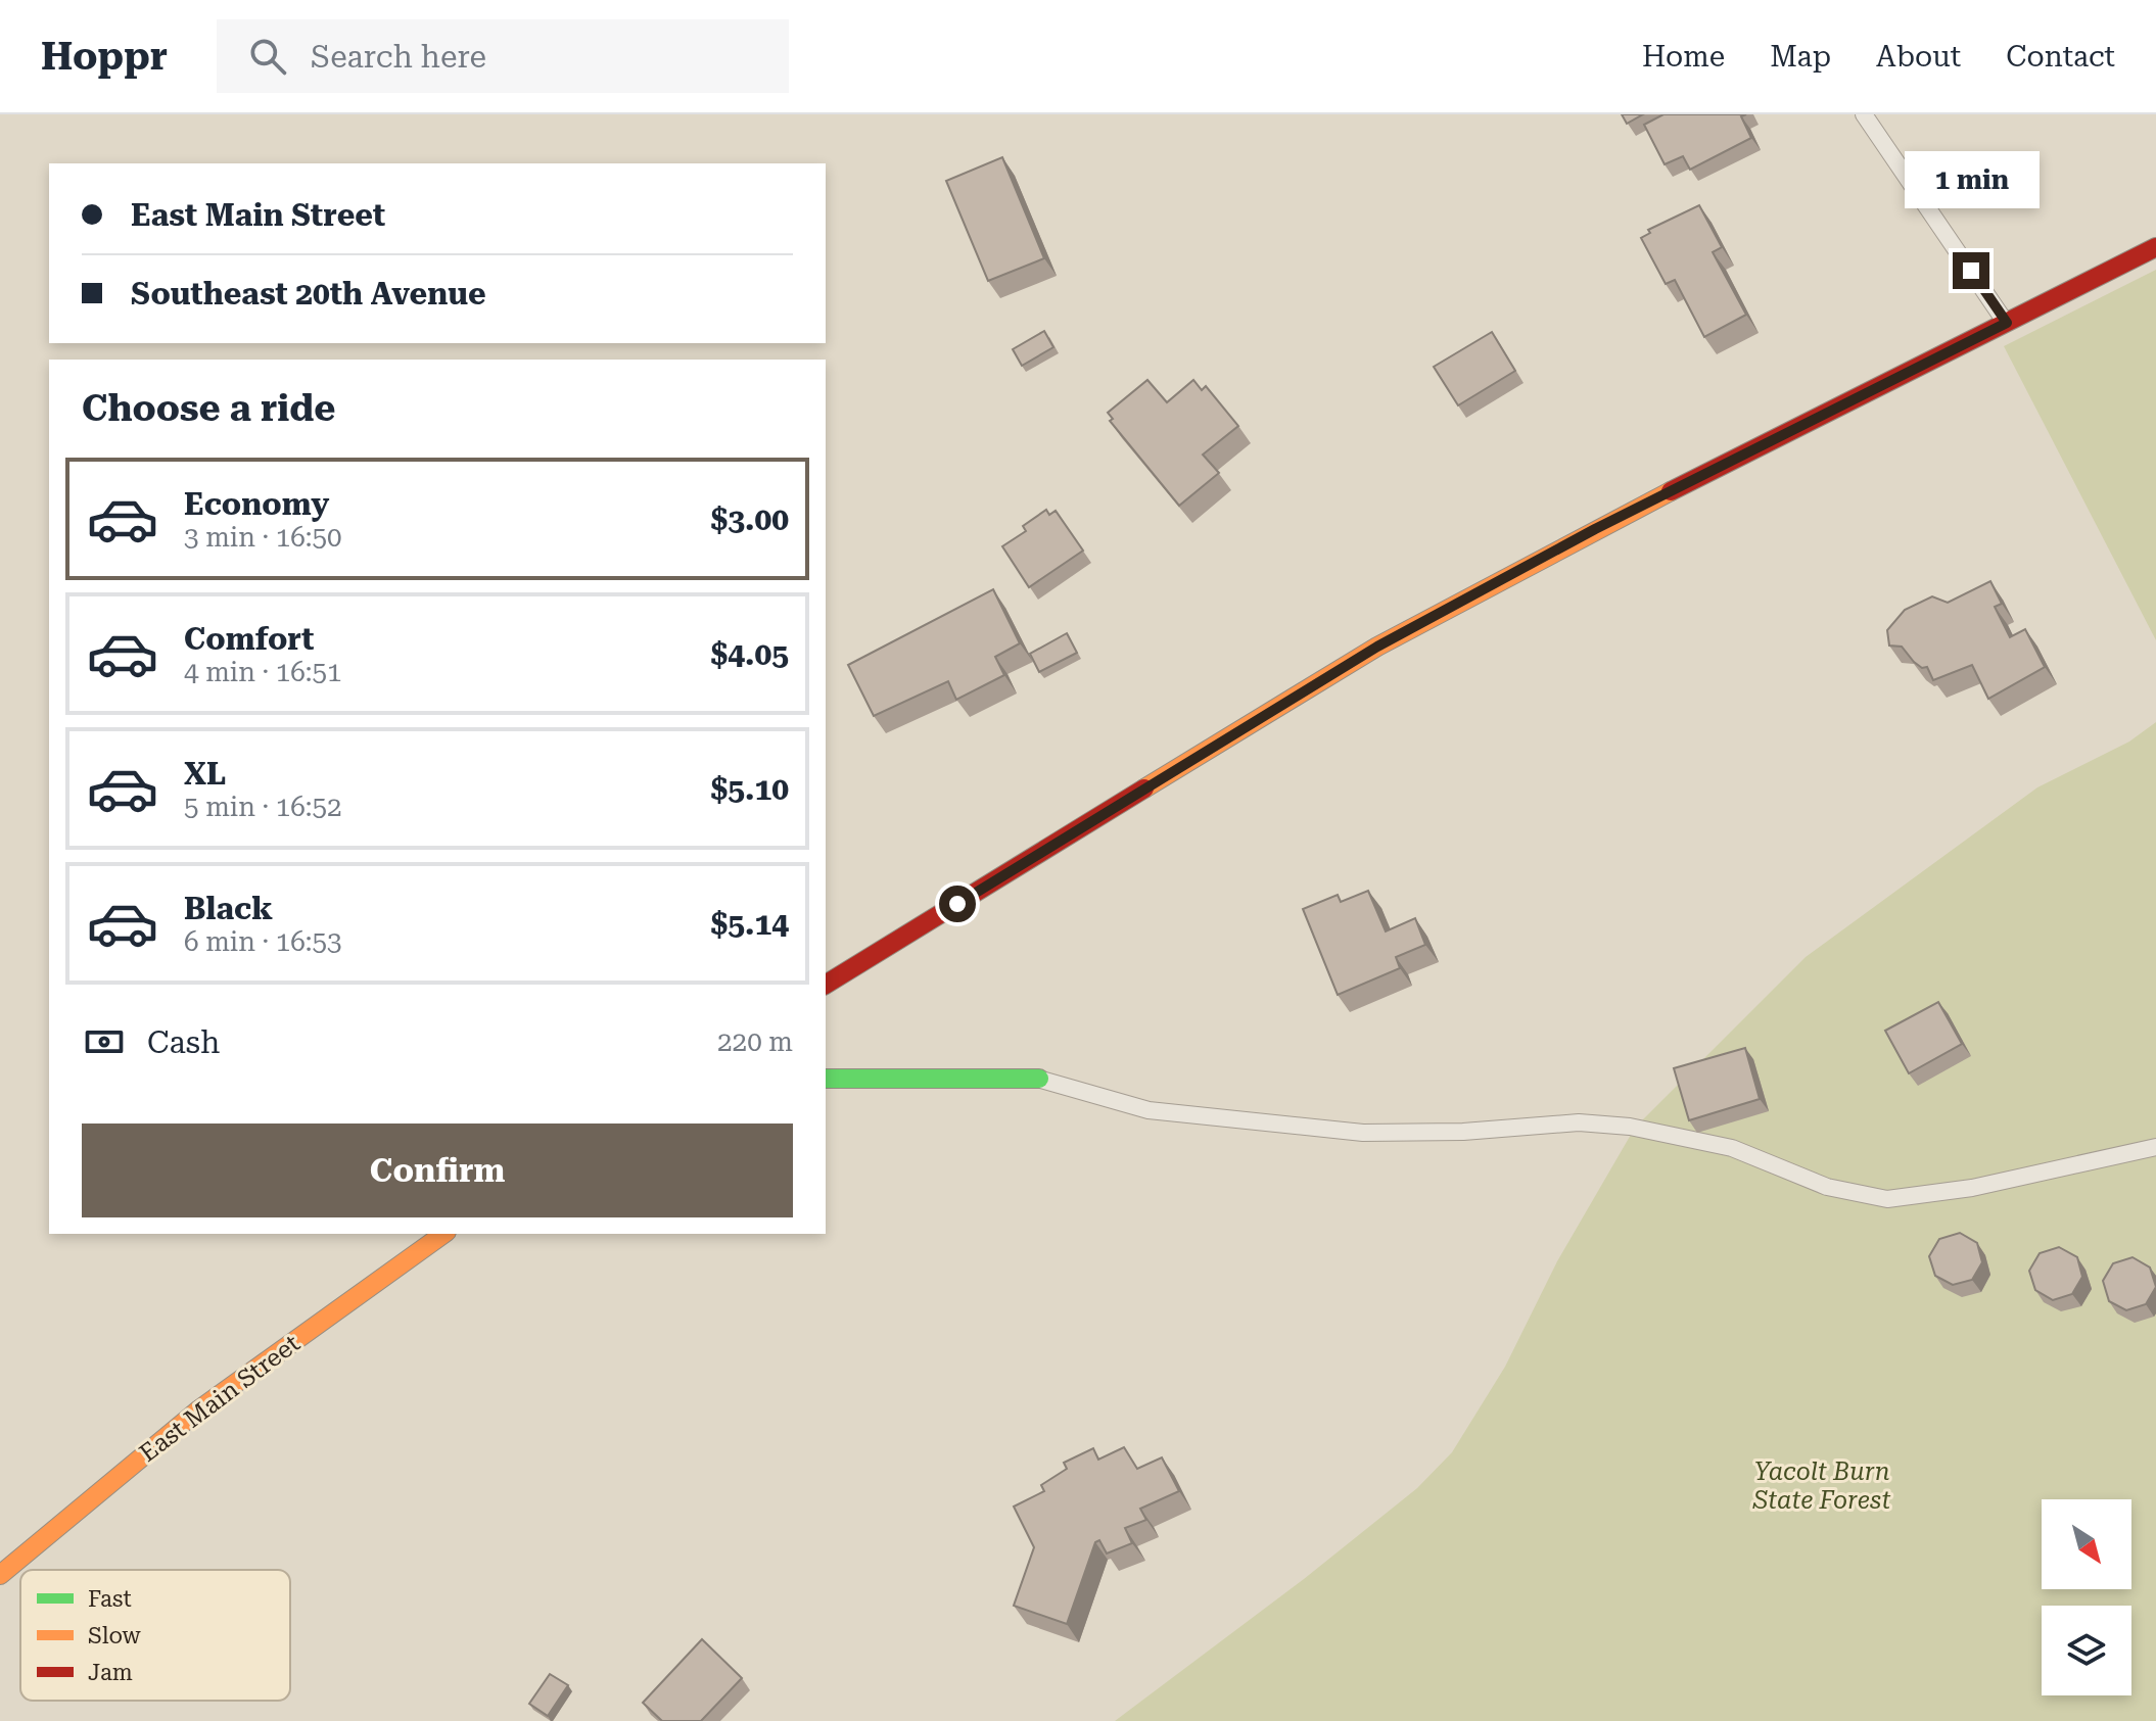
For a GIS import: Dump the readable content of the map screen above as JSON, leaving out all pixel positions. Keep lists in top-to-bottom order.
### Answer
{
  "streets": {
    "main road": ["East Main Street"]
  },
  "parks": ["Yacolt Burn State Forest"],
  "legend": ["Fast", "Slow", "Jam"],
  "north": "bottom right",
  "page": {
    "header": "Hoppr",
    "search": "Search here",
    "nav": [
      "Home",
      "Map",
      "About",
      "Contact"
    ],
    "bubble": "1 min",
    "banner": ["East Main Street", "Southeast 20th Avenue"],
    "heading": "Choose a ride",
    "list": [
      {
        "name": "Economy",
        "note": "3 min · 16:50",
        "value": "$3.00"
      },
      {
        "name": "Comfort",
        "note": "4 min · 16:51",
        "value": "$4.05"
      },
      {
        "name": "XL",
        "note": "5 min · 16:52",
        "value": "$5.10"
      },
      {
        "name": "Black",
        "note": "6 min · 16:53",
        "value": "$5.14"
      }
    ],
    "pay": ["Cash", "220 m"],
    "buttons": "Confirm"
  }
}
